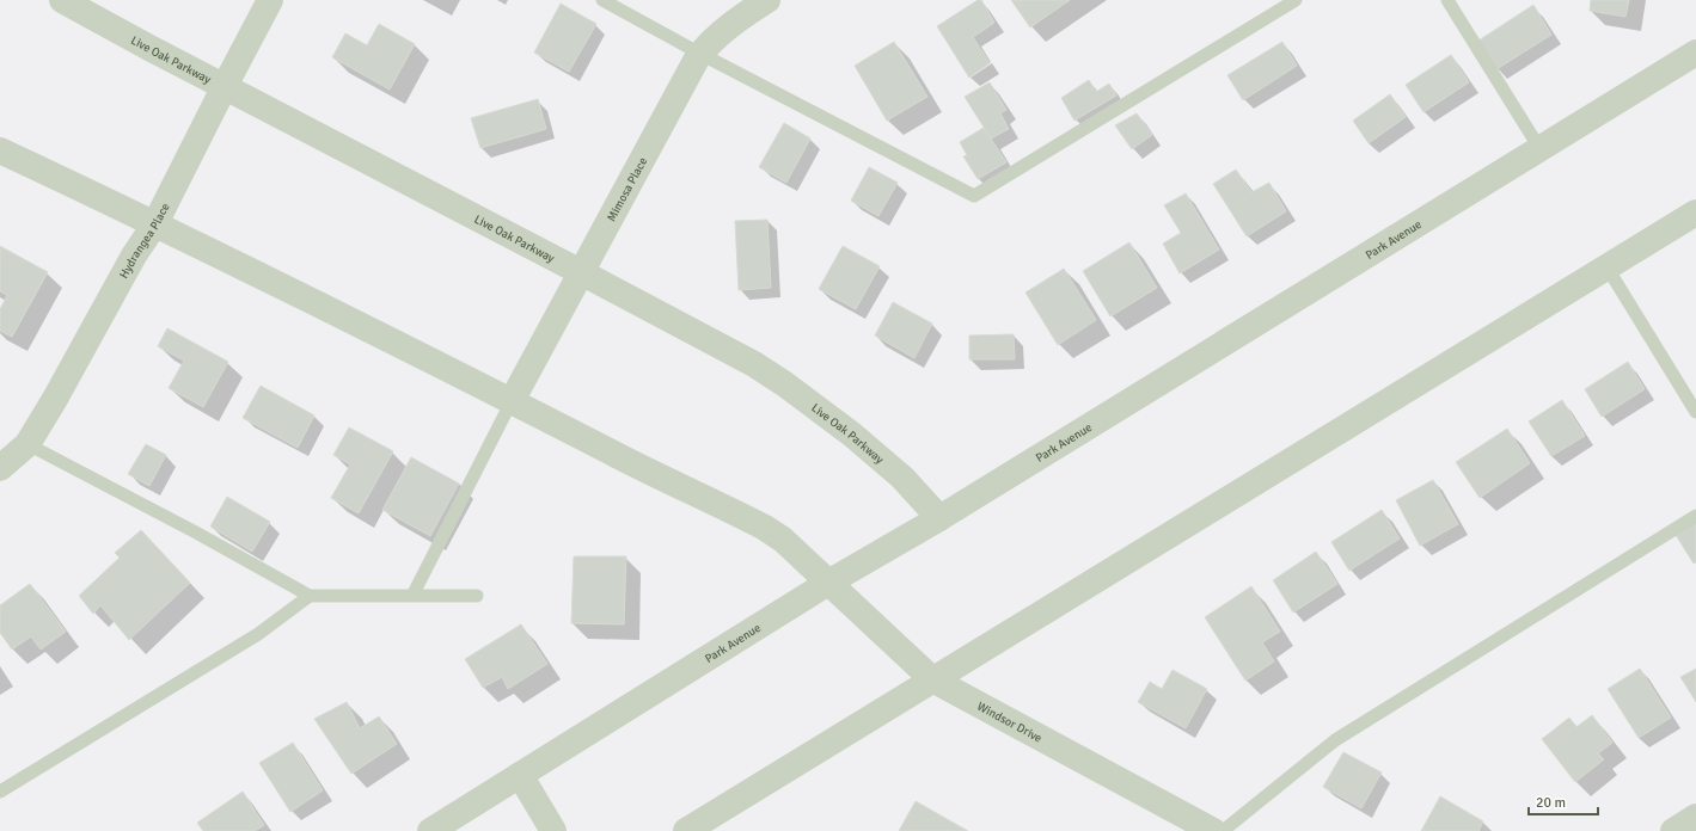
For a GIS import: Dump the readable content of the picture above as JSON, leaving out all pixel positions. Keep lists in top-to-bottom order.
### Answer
{
  "streets": {
    "street": [
      "Live Oak Parkway",
      "Mimosa Place",
      "Park Avenue",
      "Hydrangea Place",
      "Windsor Drive"
    ]
  },
  "crossings": [
    ["Live Oak Parkway", "Mimosa Place"],
    ["Live Oak Parkway", "Park Avenue"],
    ["Live Oak Parkway", "Hydrangea Place"],
    ["Park Avenue", "Windsor Drive"]
  ],
  "scale_bar": "20 m"
}
